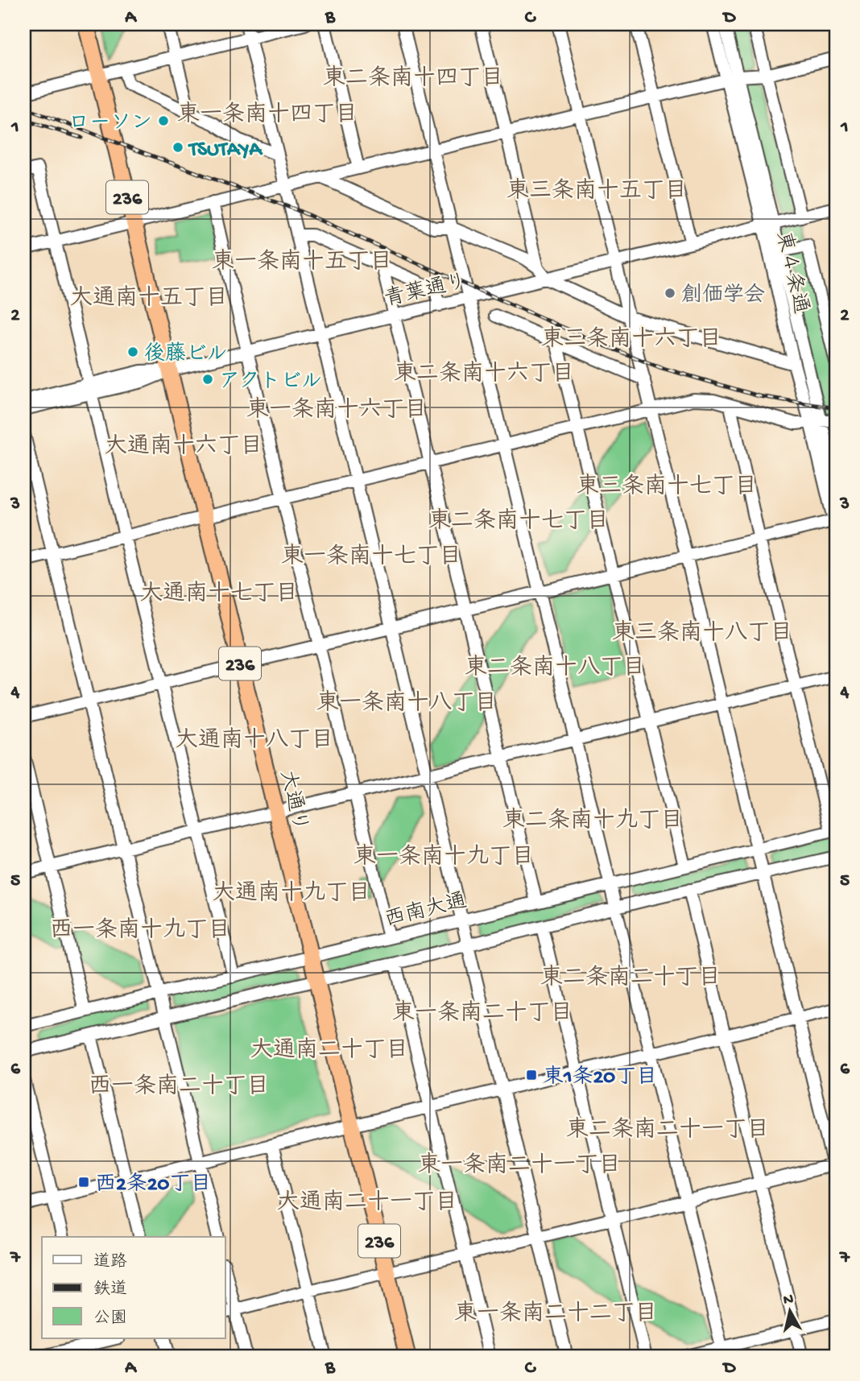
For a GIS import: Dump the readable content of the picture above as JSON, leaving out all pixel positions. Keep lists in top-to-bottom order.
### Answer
{
  "streets": {
    "highway": ["236", "大通り"],
    "street": ["東４条通", "青葉通り", "西南大通"]
  },
  "crossings": [
    ["東４条通", "青葉通り"],
    ["青葉通り", "大通り"],
    ["大通り", "西南大通"]
  ],
  "districts": [
    "東二条南十四丁目",
    "東一条南十四丁目",
    "東三条南十五丁目",
    "東一条南十五丁目",
    "大通南十五丁目",
    "東三条南十六丁目",
    "東二条南十六丁目",
    "東一条南十六丁目",
    "大通南十六丁目",
    "東三条南十七丁目",
    "東二条南十七丁目",
    "東一条南十七丁目",
    "大通南十七丁目",
    "東三条南十八丁目",
    "東二条南十八丁目",
    "東一条南十八丁目",
    "大通南十八丁目",
    "東二条南十九丁目",
    "東一条南十九丁目",
    "大通南十九丁目",
    "西一条南十九丁目",
    "東二条南二十丁目",
    "東一条南二十丁目",
    "大通南二十丁目",
    "西一条南二十丁目",
    "東二条南二十一丁目",
    "東一条南二十一丁目",
    "大通南二十一丁目",
    "東一条南二十二丁目"
  ],
  "places": {
    "other": [
      "ローソン",
      "TSUTAYA",
      "創価学会",
      "後藤ビル",
      "アクトビル"
    ],
    "transit": ["東1条20丁目", "西2条20丁目"]
  },
  "legend": ["道路", "鉄道", "公園"],
  "north": "top",
  "grid": {
    "columns": [
      "A",
      "B",
      "C",
      "D"
    ],
    "rows": [
      "1",
      "2",
      "3",
      "4",
      "5",
      "6",
      "7"
    ]
  }
}
